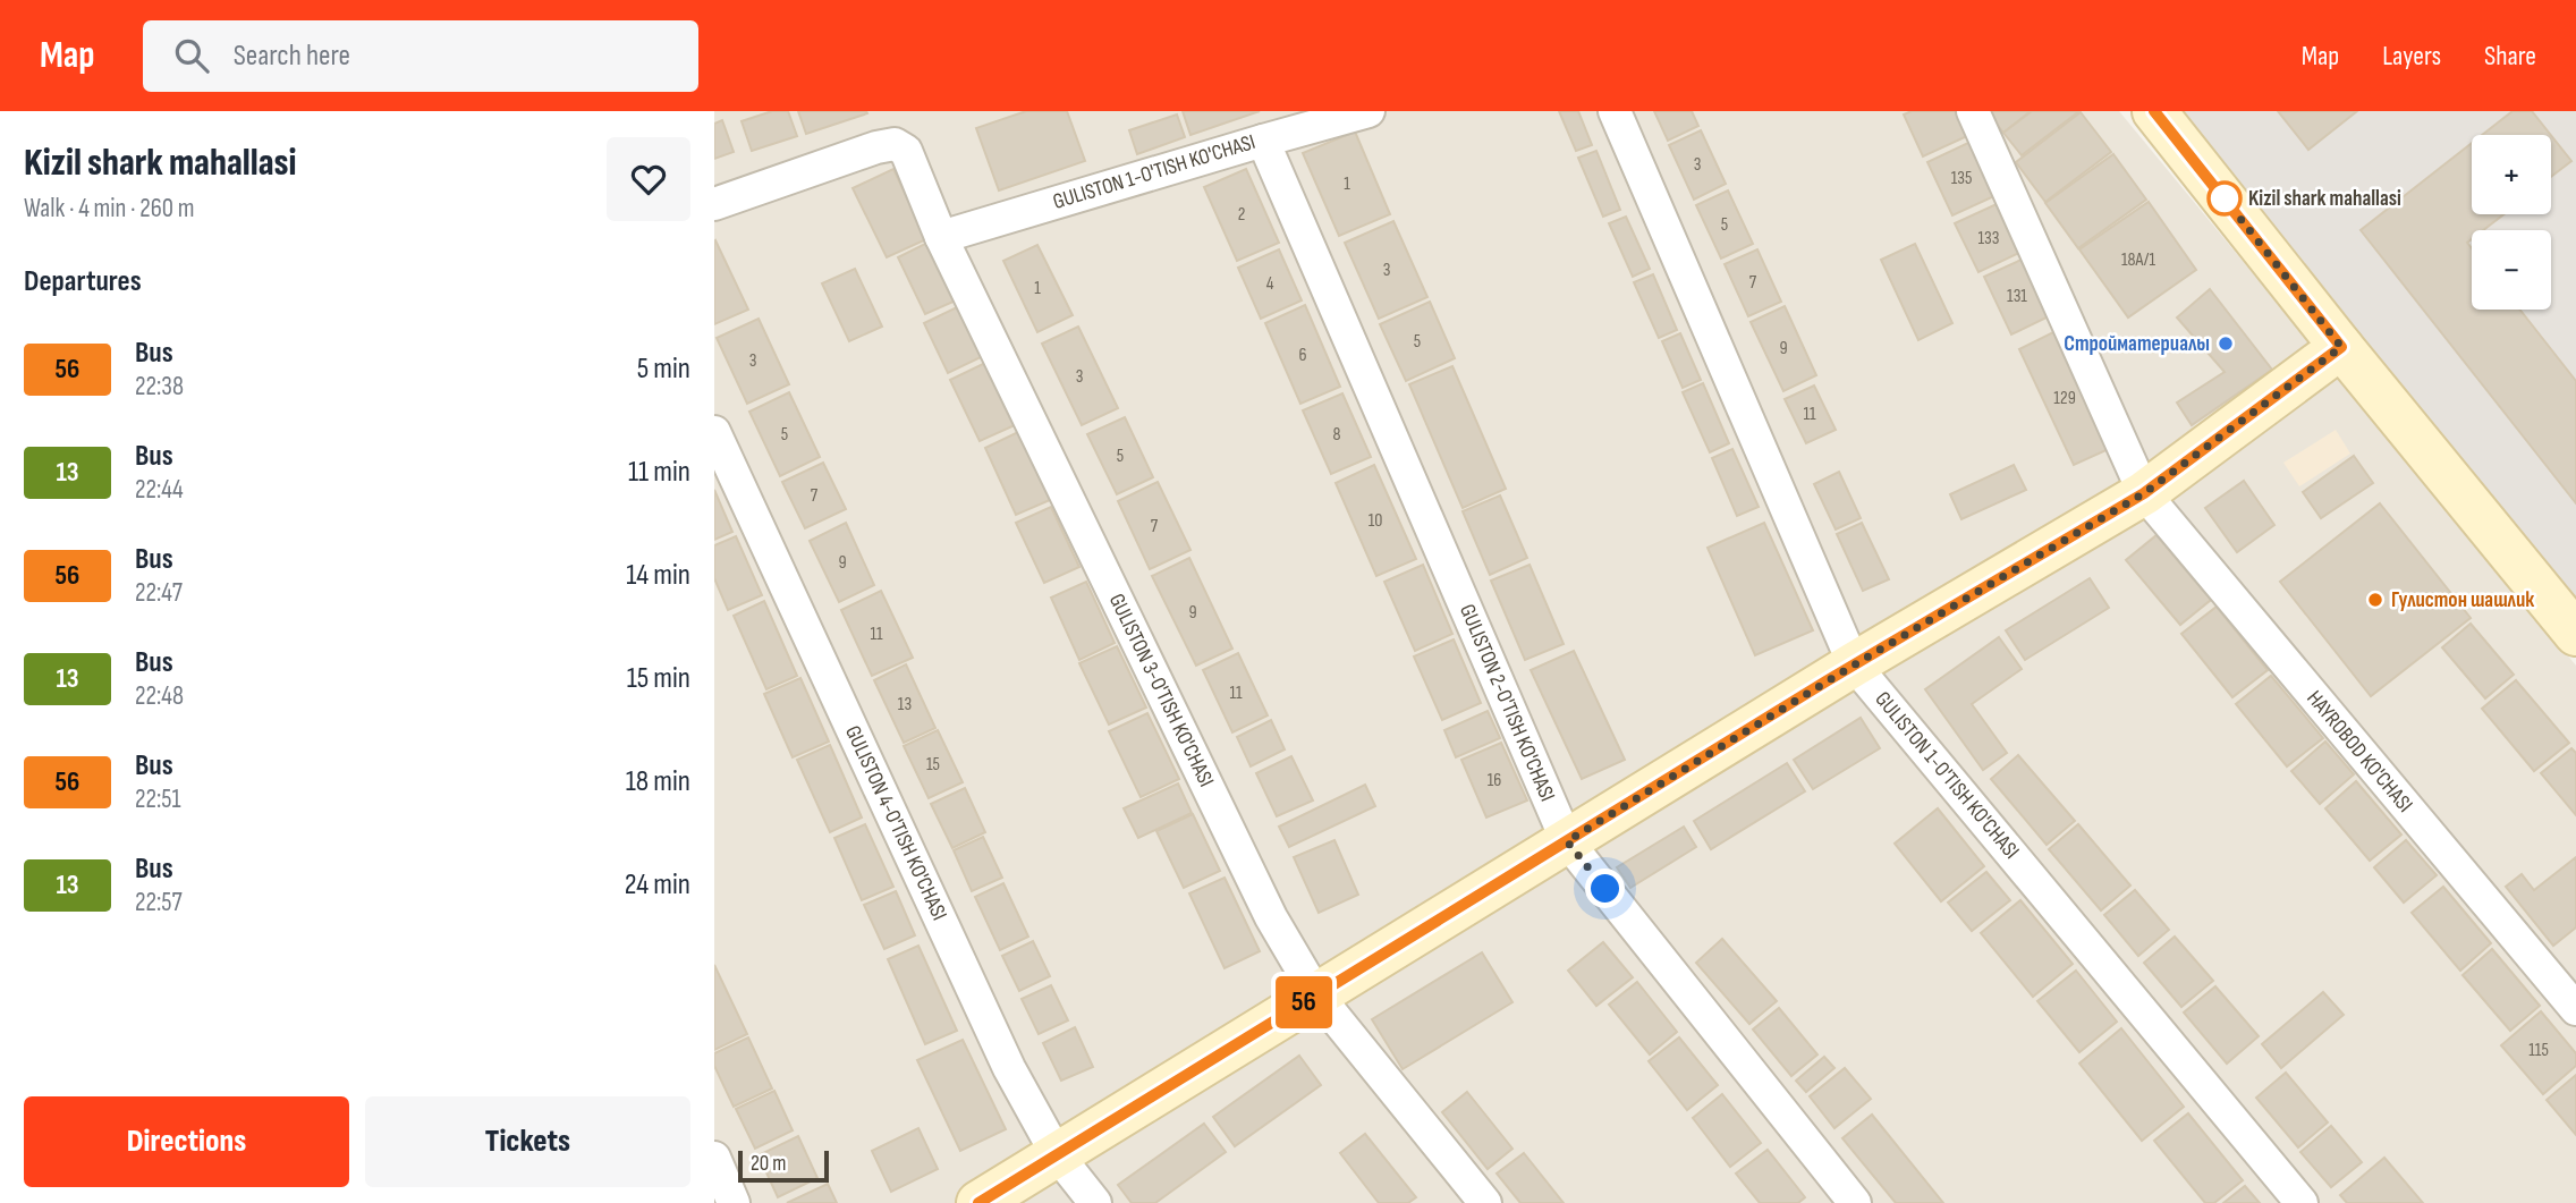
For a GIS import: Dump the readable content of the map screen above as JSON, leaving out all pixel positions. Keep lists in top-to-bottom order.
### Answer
{
  "streets": {
    "street": [
      "GULISTON 1-O'TISH KO'CHASI",
      "GULISTON 3-O'TISH KO'CHASI",
      "GULISTON 2-O'TISH KO'CHASI",
      "HAYROBOD KO'CHASI",
      "GULISTON 4-O'TISH KO'CHASI"
    ]
  },
  "crossings": [
    ["GULISTON 1-O'TISH KO'CHASI", "GULISTON 3-O'TISH KO'CHASI"],
    ["GULISTON 1-O'TISH KO'CHASI", "GULISTON 2-O'TISH KO'CHASI"]
  ],
  "places": ["Kizil shark mahallasi", "Стройматериалы", "Гулистон шашлик"],
  "lines": ["bus line 56"],
  "house_numbers": [
    "3",
    "135",
    "1",
    "2",
    "5",
    "133",
    "18A/1",
    "3",
    "7",
    "4",
    "1",
    "131",
    "5",
    "9",
    "6",
    "3",
    "3",
    "129",
    "11",
    "5",
    "8",
    "5",
    "7",
    "10",
    "7",
    "9",
    "9",
    "11",
    "11",
    "13",
    "15",
    "16",
    "115"
  ],
  "scale_bar": "20 m",
  "page": {
    "header": "Map",
    "search": "Search here",
    "nav": ["Map", "Layers", "Share"],
    "heading": [
      ["Kizil shark mahallasi", "Walk · 4 min · 260 m"],
      "Departures"
    ],
    "on_map": "56",
    "map_buttons": ["+", "−"],
    "list": [
      {
        "mark": "56",
        "name": "Bus",
        "note": "22:38",
        "value": "5 min"
      },
      {
        "mark": "13",
        "name": "Bus",
        "note": "22:44",
        "value": "11 min"
      },
      {
        "mark": "56",
        "name": "Bus",
        "note": "22:47",
        "value": "14 min"
      },
      {
        "mark": "13",
        "name": "Bus",
        "note": "22:48",
        "value": "15 min"
      },
      {
        "mark": "56",
        "name": "Bus",
        "note": "22:51",
        "value": "18 min"
      },
      {
        "mark": "13",
        "name": "Bus",
        "note": "22:57",
        "value": "24 min"
      }
    ],
    "buttons": ["Directions", "Tickets"],
    "scale": "20 m"
  }
}
